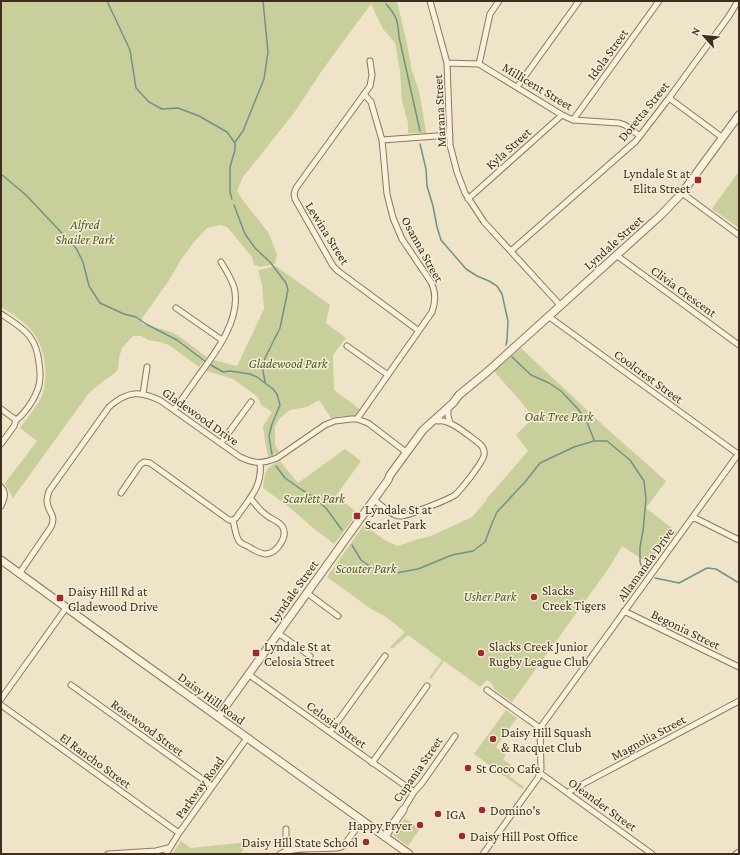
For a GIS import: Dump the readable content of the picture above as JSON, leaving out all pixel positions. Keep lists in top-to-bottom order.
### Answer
{
  "streets": {
    "street": [
      "Idola Street",
      "Millicent Street",
      "Marana Street",
      "Doretta Street",
      "Kyla Street",
      "Lewina Street",
      "Lyndale Street",
      "Osanna Street",
      "Clivia Crescent",
      "Coolcrest Street",
      "Gladewood Drive",
      "Allamanda Drive",
      "Begonia Street",
      "Daisy Hill Road",
      "Celosia Street",
      "Rosewood Street",
      "Magnolia Street",
      "El Rancho Street",
      "Cupania Street",
      "Parkway Road",
      "Oleander Street"
    ]
  },
  "crossings": [
    ["Idola Street", "Millicent Street"],
    ["Millicent Street", "Marana Street"],
    ["Millicent Street", "Doretta Street"],
    ["Millicent Street", "Kyla Street"],
    ["Marana Street", "Doretta Street"],
    ["Marana Street", "Kyla Street"],
    ["Marana Street", "Lyndale Street"],
    ["Lewina Street", "Osanna Street"],
    ["Lyndale Street", "Clivia Crescent"],
    ["Lyndale Street", "Coolcrest Street"],
    ["Lyndale Street", "Daisy Hill Road"],
    ["Lyndale Street", "Celosia Street"],
    ["Coolcrest Street", "Allamanda Drive"],
    ["Gladewood Drive", "Daisy Hill Road"],
    ["Allamanda Drive", "Begonia Street"],
    ["Daisy Hill Road", "Cupania Street"],
    ["Daisy Hill Road", "Parkway Road"],
    ["Celosia Street", "Cupania Street"],
    ["Rosewood Street", "Parkway Road"],
    ["Magnolia Street", "Oleander Street"],
    ["El Rancho Street", "Parkway Road"]
  ],
  "parks": [
    "Alfred Shailer Park",
    "Gladewood Park",
    "Oak Tree Park",
    "Scarlett Park",
    "Scouter Park",
    "Usher Park"
  ],
  "places": {
    "transit": [
      "Lyndale St at Elita Street",
      "Lyndale St at Scarlet Park",
      "Daisy Hill Rd at Gladewood Drive",
      "Lyndale St at Celosia Street"
    ],
    "other": [
      "Slacks Creek Tigers",
      "Slacks Creek Junior Rugby League Club",
      "Daisy Hill Squash & Racquet Club",
      "St Coco Cafe",
      "Domino's",
      "IGA",
      "Happy Fryer",
      "Daisy Hill Post Office",
      "Daisy Hill State School"
    ]
  },
  "north": "top left"
}
